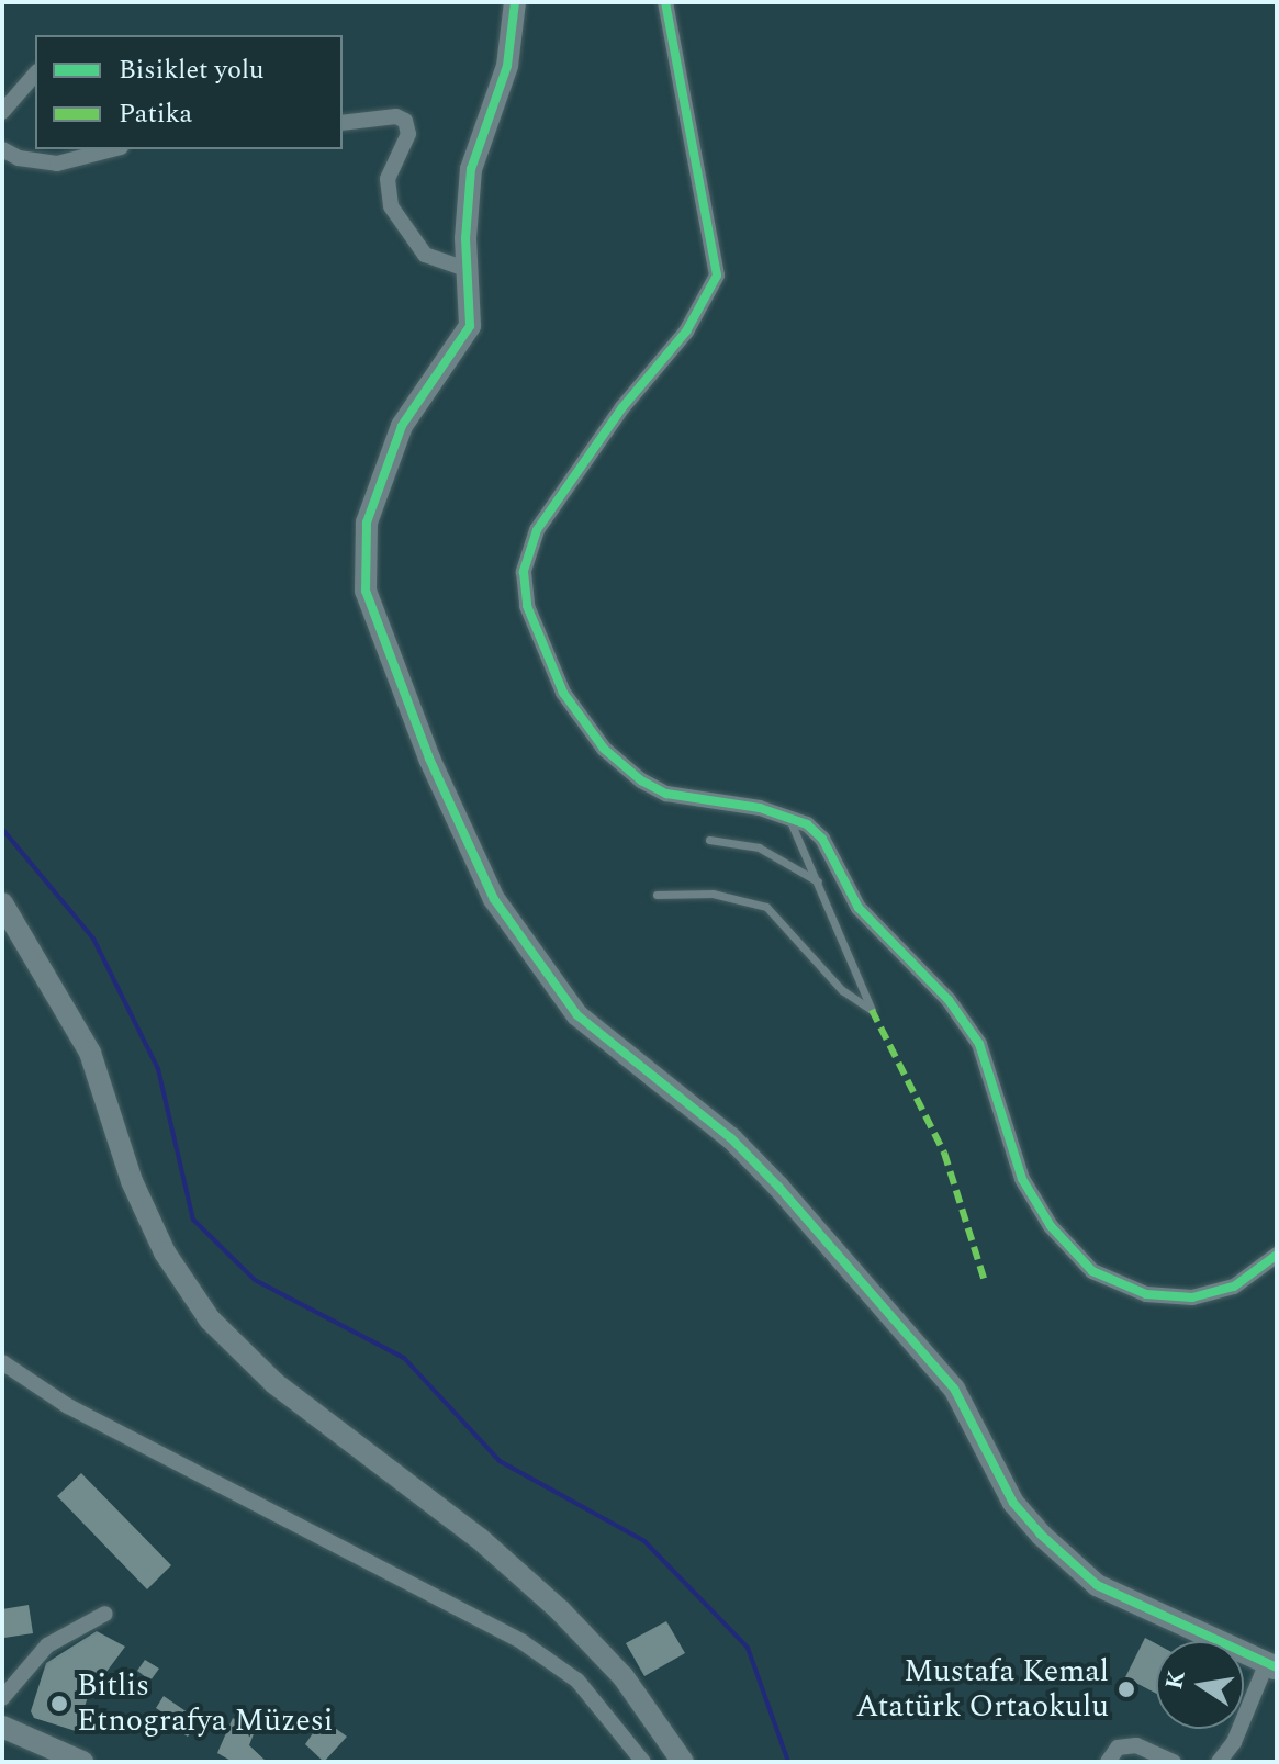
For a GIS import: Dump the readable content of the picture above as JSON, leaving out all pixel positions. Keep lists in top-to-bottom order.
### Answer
{
  "places": ["Mustafa Kemal Atatürk Ortaokulu", "Bitlis Etnografya Müzesi"],
  "legend": ["Bisiklet yolu", "Patika"],
  "north": "left"
}
